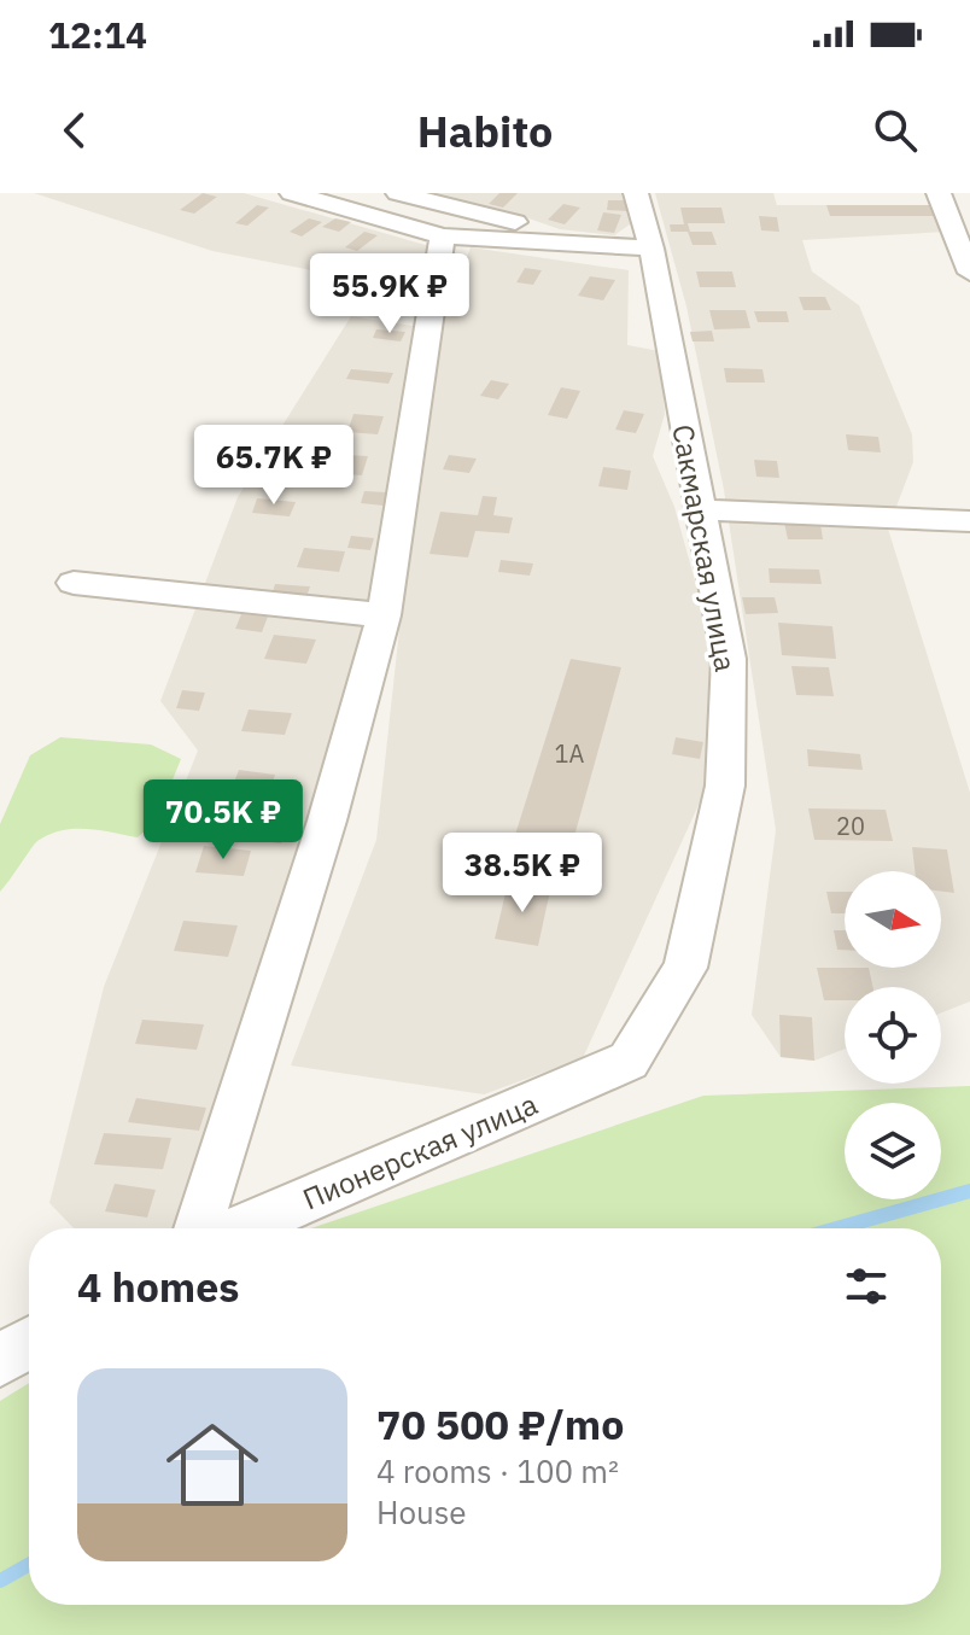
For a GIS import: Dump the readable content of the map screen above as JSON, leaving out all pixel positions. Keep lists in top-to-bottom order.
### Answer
{
  "streets": {
    "street": ["Сакмарская улица", "Пионерская улица"]
  },
  "crossings": [
    ["Сакмарская улица", "Пионерская улица"]
  ],
  "house_numbers": ["1А", "20"],
  "north": "right",
  "page": {
    "status": "12:14",
    "header": "Habito",
    "price": [
      "55.9K ₽",
      "65.7K ₽",
      "70.5K ₽",
      "38.5K ₽"
    ],
    "heading": "4 homes",
    "list": [
      {
        "name": "70 500 ₽/mo",
        "note": "4 rooms · 100 m² · House"
      }
    ]
  }
}
